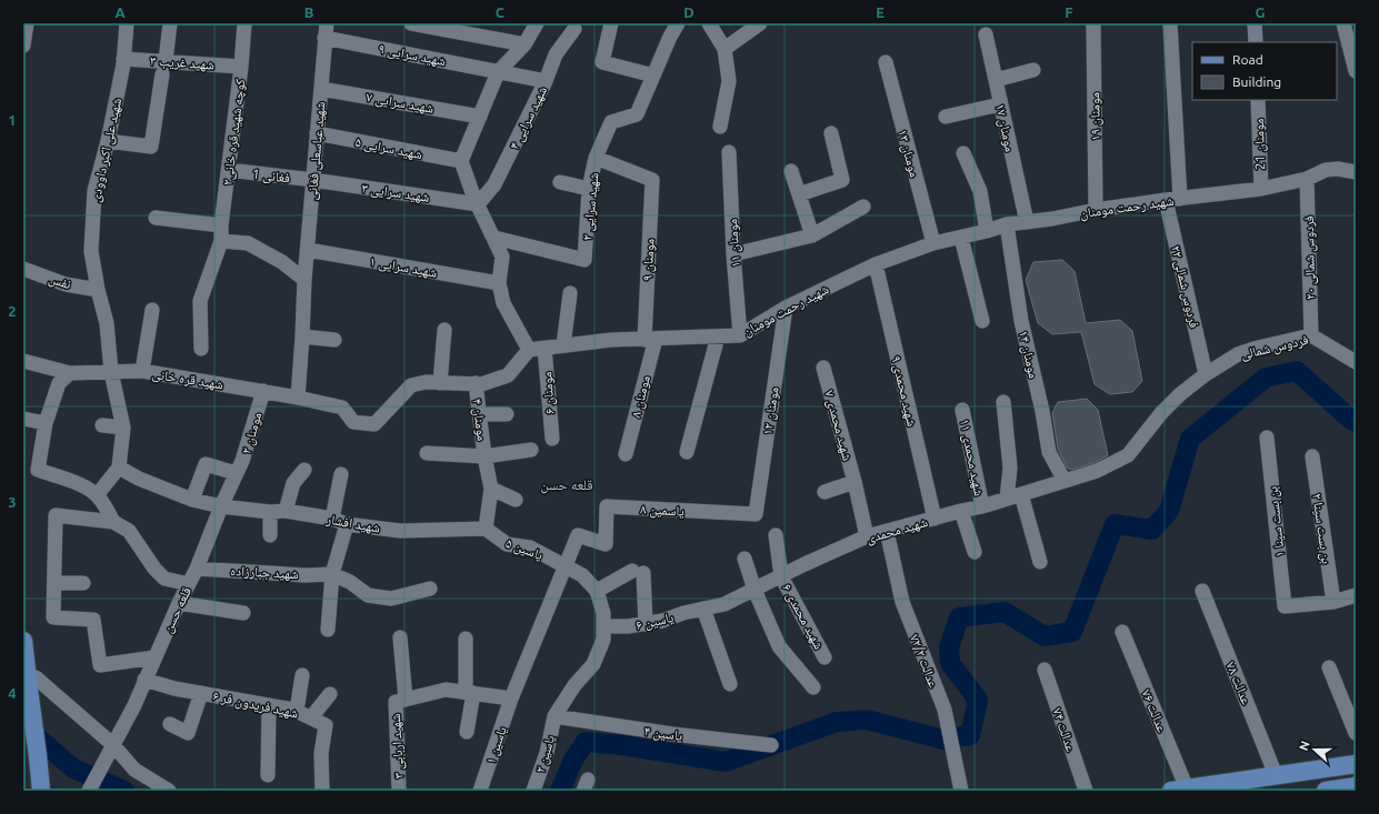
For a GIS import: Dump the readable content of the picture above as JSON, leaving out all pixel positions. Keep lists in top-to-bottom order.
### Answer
{
  "streets": {
    "street": [
      "شهید سرایی ۹",
      "۳ شهید غریب",
      "شهید سرایی ۷",
      "مومنان ۱۹",
      "شهید سرایی ۴",
      "مومنان ۱۷",
      "کوچه شهید قره خانی۲",
      "مومنان 21",
      "شهید سرایی ۵",
      "شهید علی اکبر داوودی",
      "شهید عباسعلی فغانی",
      "مومنان ۱۳",
      "فغانی 1",
      "شهید سرایی ۳",
      "شهید سرایی ۲",
      "شهید رحمت مومنان",
      "مومنان ۱۱",
      "فردوس شمالی ۲۰",
      "مومنان ۹",
      "شهید سرایی ۱",
      "نفس",
      "فردوس شمالی ۲۲",
      "فردوس شمالی",
      "مومنان ۱۴",
      "شهید قره خانی",
      "۹ شهید محمدی",
      "مومنان ۶",
      "مومنان ۸",
      "مومنان ۱۲",
      "۴ مومنان",
      "شهید محمدی ۷",
      "۲ مومنان",
      "۱۱ شهید محمدی",
      "یاسمین ۸",
      "۱ بن بست سینا",
      "شهید افشار",
      "۲ بن بست سینا",
      "شهید محمدی",
      "یاسین ۵",
      "شهید جبارزاده",
      "قلعه حسن",
      "۶ شهید محمدی",
      "یاسین ۶",
      "عدالت ۷۲/۲",
      "۷۸ عدالت",
      "شهید فریدون فر ۶",
      "عدالت ۷۶",
      "عدالت ۷۴",
      "یاسین ۴",
      "یاسین ۱",
      "شهید اربابی ۳",
      "یاسین ۲"
    ]
  },
  "crossings": [
    ["شهید سرایی ۹", "شهید سرایی ۴"],
    ["شهید سرایی ۹", "شهید عباسعلی فغانی"],
    ["۳ شهید غریب", "کوچه شهید قره خانی۲"],
    ["۳ شهید غریب", "شهید علی اکبر داوودی"],
    ["شهید سرایی ۷", "شهید عباسعلی فغانی"],
    ["مومنان ۱۹", "شهید رحمت مومنان"],
    ["شهید سرایی ۴", "شهید سرایی ۳"],
    ["مومنان ۱۷", "شهید رحمت مومنان"],
    ["کوچه شهید قره خانی۲", "فغانی 1"],
    ["مومنان 21", "شهید رحمت مومنان"],
    ["شهید سرایی ۵", "شهید عباسعلی فغانی"],
    ["شهید علی اکبر داوودی", "نفس"],
    ["شهید علی اکبر داوودی", "شهید قره خانی"],
    ["شهید علی اکبر داوودی", "شهید افشار"],
    ["شهید عباسعلی فغانی", "فغانی 1"],
    ["شهید عباسعلی فغانی", "شهید سرایی ۳"],
    ["شهید عباسعلی فغانی", "شهید سرایی ۱"],
    ["مومنان ۱۳", "شهید رحمت مومنان"],
    ["فغانی 1", "شهید سرایی ۳"],
    ["شهید سرایی ۲", "مومنان ۹"],
    ["شهید رحمت مومنان", "مومنان ۱۱"],
    ["شهید رحمت مومنان", "فردوس شمالی ۲۰"],
    ["شهید رحمت مومنان", "مومنان ۹"],
    ["شهید رحمت مومنان", "فردوس شمالی ۲۲"],
    ["شهید رحمت مومنان", "مومنان ۱۴"],
    ["شهید رحمت مومنان", "۹ شهید محمدی"],
    ["شهید رحمت مومنان", "مومنان ۶"],
    ["شهید رحمت مومنان", "مومنان ۸"],
    ["شهید رحمت مومنان", "مومنان ۱۲"],
    ["فردوس شمالی ۲۰", "فردوس شمالی"],
    ["مومنان ۹", "مومنان ۸"],
    ["فردوس شمالی ۲۲", "فردوس شمالی"],
    ["فردوس شمالی", "شهید محمدی"],
    ["مومنان ۱۴", "شهید محمدی"],
    ["شهید قره خانی", "۲ مومنان"],
    ["۹ شهید محمدی", "شهید محمدی"],
    ["مومنان ۱۲", "یاسمین ۸"],
    ["۴ مومنان", "شهید افشار"],
    ["۴ مومنان", "یاسین ۵"],
    ["شهید محمدی ۷", "شهید محمدی"],
    ["۲ مومنان", "قلعه حسن"],
    ["۱۱ شهید محمدی", "شهید محمدی"],
    ["یاسمین ۸", "یاسین ۱"],
    ["۱ بن بست سینا", "۲ بن بست سینا"],
    ["شهید افشار", "یاسین ۵"],
    ["شهید افشار", "قلعه حسن"],
    ["شهید محمدی", "۶ شهید محمدی"],
    ["شهید محمدی", "یاسین ۶"],
    ["شهید محمدی", "عدالت ۷۲/۲"],
    ["یاسین ۵", "یاسین ۱"],
    ["شهید جبارزاده", "قلعه حسن"],
    ["قلعه حسن", "شهید فریدون فر ۶"],
    ["یاسین ۴", "یاسین ۲"]
  ],
  "districts": ["قلعه حسن"],
  "legend": ["Road", "Building"],
  "north": "left",
  "grid": {
    "columns": [
      "A",
      "B",
      "C",
      "D",
      "E",
      "F",
      "G"
    ],
    "rows": [
      "1",
      "2",
      "3",
      "4"
    ]
  }
}
